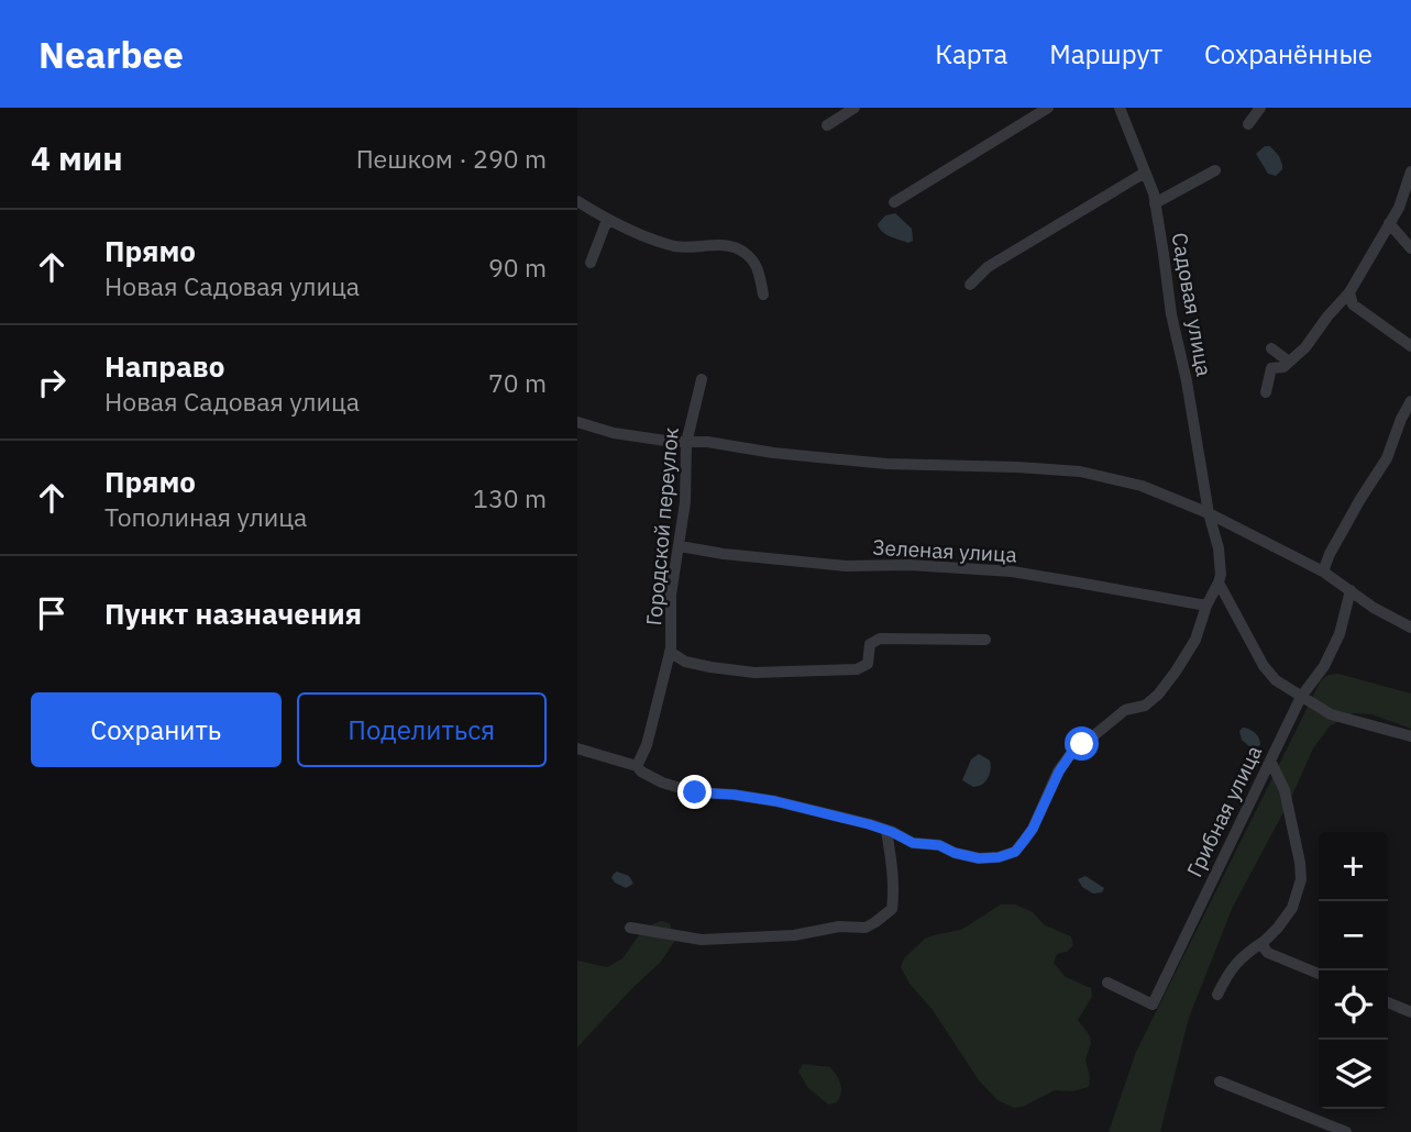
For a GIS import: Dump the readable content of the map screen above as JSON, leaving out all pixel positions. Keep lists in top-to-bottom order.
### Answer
{
  "streets": {
    "street": [
      "Садовая улица",
      "Городской переулок",
      "Зеленая улица",
      "Грибная улица"
    ]
  },
  "crossings": [
    ["Городской переулок", "Зеленая улица"]
  ],
  "page": {
    "header": "Nearbee",
    "nav": ["Карта", "Маршрут", "Сохранённые"],
    "heading": ["4 мин", "Пешком · 290 m"],
    "list": [
      ["Прямо", "Новая Садовая улица", "90 m"],
      ["Направо", "Новая Садовая улица", "70 m"],
      ["Прямо", "Тополиная улица", "130 m"],
      "Пункт назначения"
    ],
    "buttons": ["Сохранить", "Поделиться"],
    "map_buttons": ["+", "−"]
  }
}
